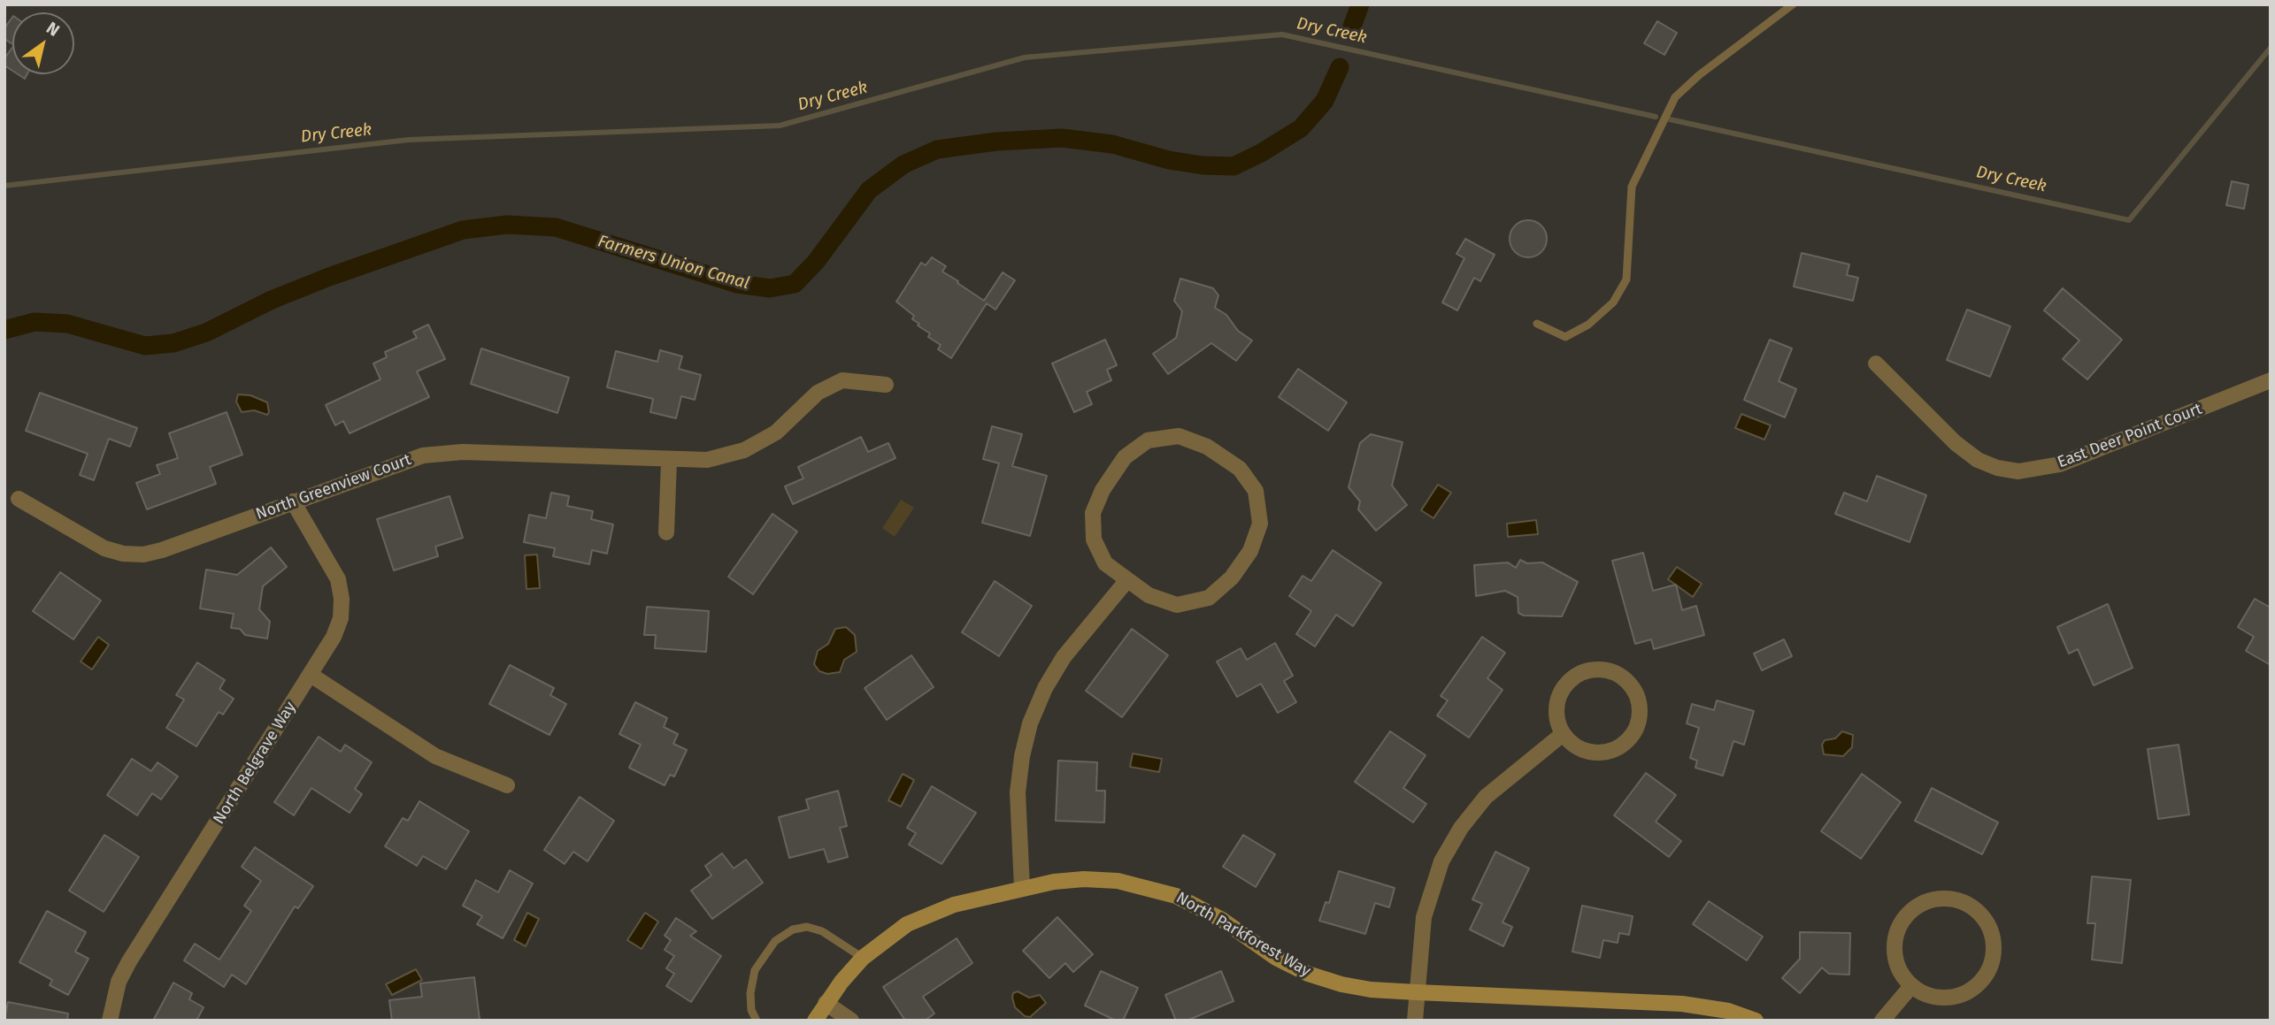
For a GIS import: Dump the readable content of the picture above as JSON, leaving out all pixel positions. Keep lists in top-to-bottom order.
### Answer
{
  "streets": {
    "street": [
      "East Deer Point Court",
      "North Greenview Court",
      "North Belgrave Way",
      "North Parkforest Way"
    ]
  },
  "crossings": [
    ["North Greenview Court", "North Belgrave Way"]
  ],
  "water": ["Dry Creek", "Farmers Union Canal"],
  "north": "top right"
}
